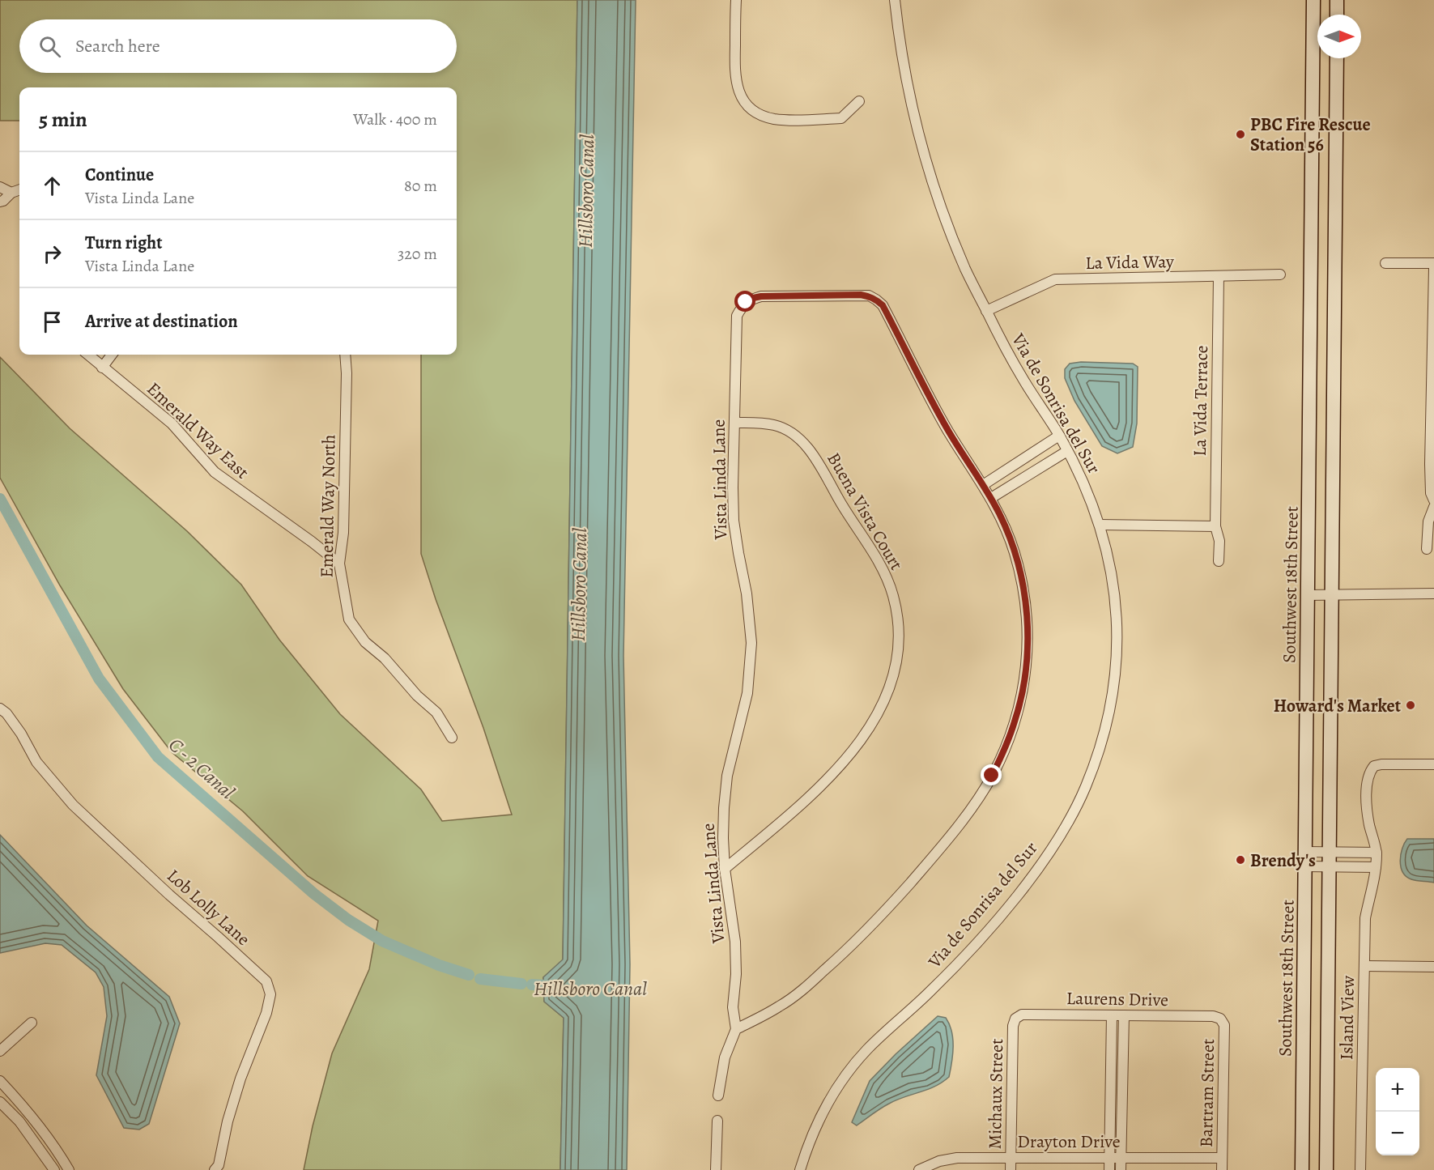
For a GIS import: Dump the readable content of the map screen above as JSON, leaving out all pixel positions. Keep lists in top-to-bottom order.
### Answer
{
  "streets": {
    "main road": ["Southwest 18th Street"],
    "street": [
      "La Vida Way",
      "La Vida Terrace",
      "Via de Sonrisa del Sur",
      "Emerald Way East",
      "Vista Linda Lane",
      "Emerald Way North",
      "Buena Vista Court",
      "Lob Lolly Lane",
      "Laurens Drive",
      "Island View",
      "Bartram Street",
      "Michaux Street",
      "Drayton Drive"
    ]
  },
  "crossings": [
    ["La Vida Way", "La Vida Terrace"],
    ["La Vida Way", "Via de Sonrisa del Sur"],
    ["Emerald Way East", "Emerald Way North"],
    ["Vista Linda Lane", "Buena Vista Court"],
    ["Laurens Drive", "Bartram Street"],
    ["Laurens Drive", "Michaux Street"],
    ["Bartram Street", "Drayton Drive"],
    ["Michaux Street", "Drayton Drive"]
  ],
  "water": ["Hillsboro Canal", "C - 2 Canal"],
  "places": ["PBC Fire Rescue Station 56", "Howard's Market", "Brendy's"],
  "north": "right",
  "page": {
    "search": "Search here",
    "heading": ["5 min", "Walk · 400 m"],
    "list": [
      ["Continue", "Vista Linda Lane", "80 m"],
      ["Turn right", "Vista Linda Lane", "320 m"],
      "Arrive at destination"
    ],
    "map_buttons": ["+", "−"]
  }
}
